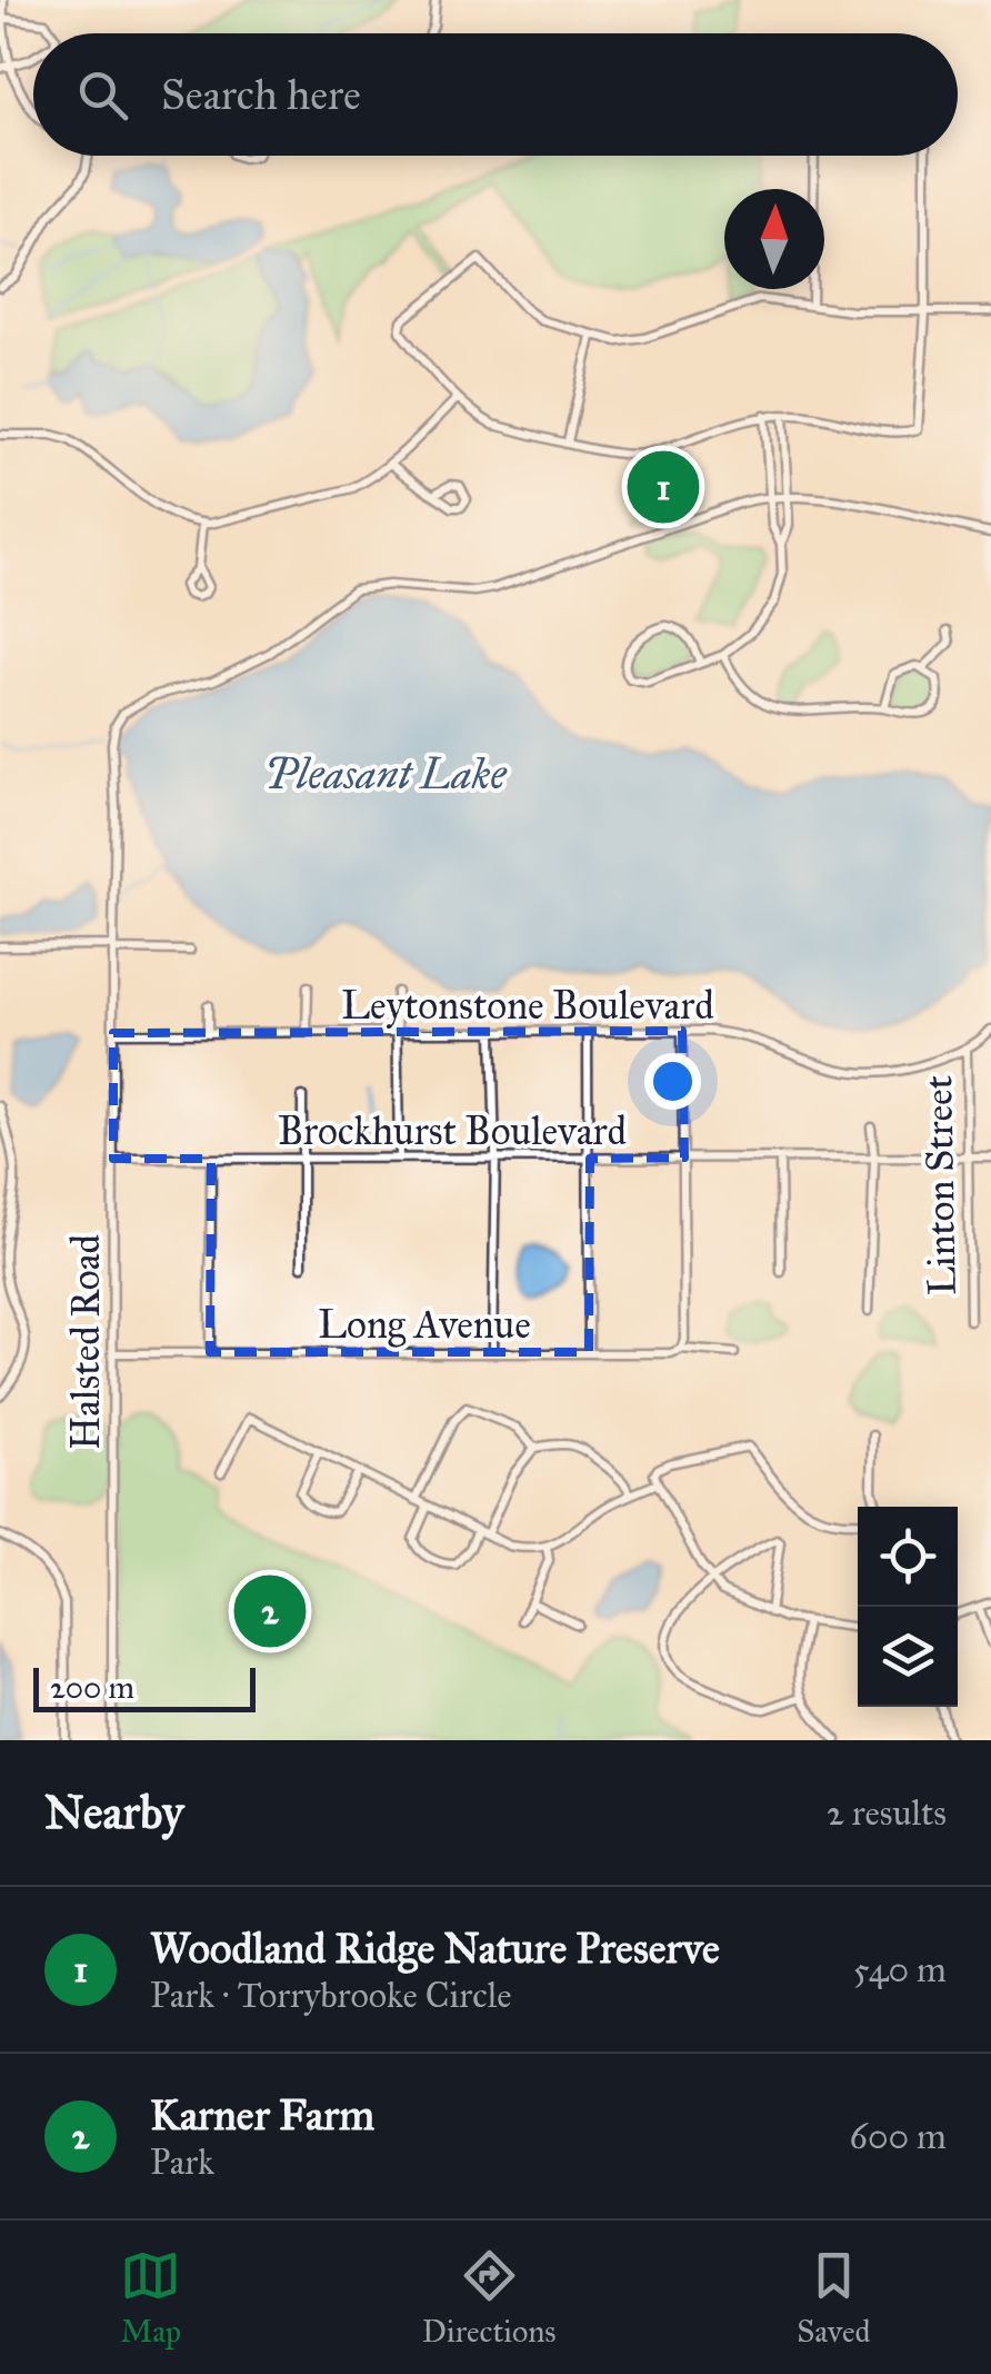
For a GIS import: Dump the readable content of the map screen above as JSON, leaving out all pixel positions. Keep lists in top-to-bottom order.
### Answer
{
  "streets": {
    "street": [
      "Leytonstone Boulevard",
      "Brockhurst Boulevard",
      "Linton Street",
      "Long Avenue",
      "Halsted Road"
    ]
  },
  "crossings": [
    ["Leytonstone Boulevard", "Linton Street"],
    ["Leytonstone Boulevard", "Halsted Road"],
    ["Brockhurst Boulevard", "Linton Street"],
    ["Brockhurst Boulevard", "Halsted Road"],
    ["Long Avenue", "Halsted Road"]
  ],
  "water": ["Pleasant Lake"],
  "scale_bar": "200 m",
  "north": "top",
  "page": {
    "search": "Search here",
    "pins": ["1", "2"],
    "scale": "200 m",
    "heading": ["Nearby", "2 results"],
    "list": [
      {
        "mark": "1",
        "name": "Woodland Ridge Nature Preserve",
        "note": "Park · Torrybrooke Circle",
        "value": "540 m"
      },
      {
        "mark": "2",
        "name": "Karner Farm",
        "note": "Park",
        "value": "600 m"
      }
    ],
    "nav": ["Map", "Directions", "Saved"]
  }
}
